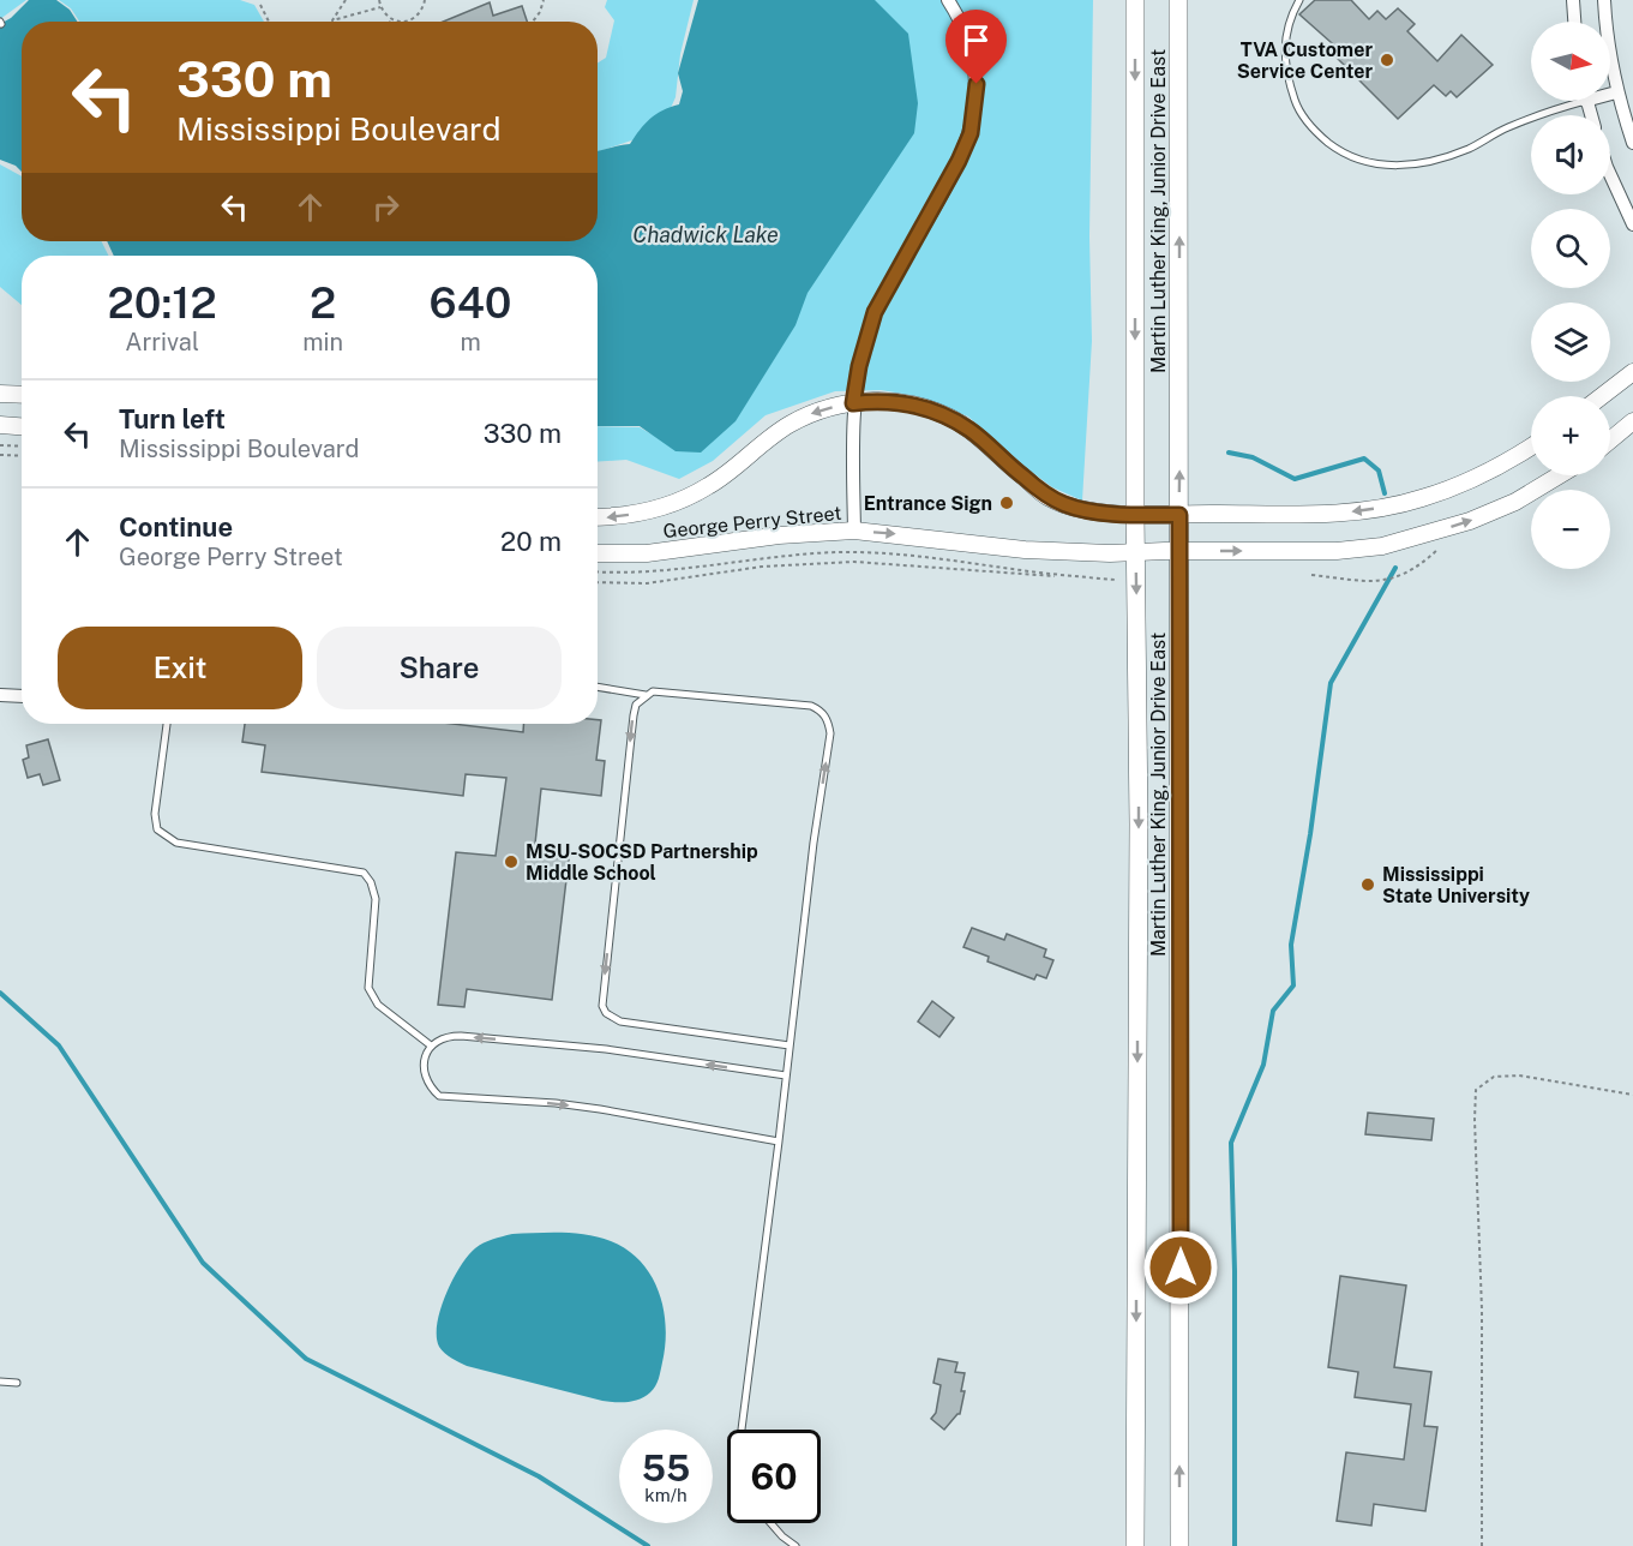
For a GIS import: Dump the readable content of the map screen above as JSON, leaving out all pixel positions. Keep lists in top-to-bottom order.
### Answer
{
  "streets": {
    "main road": ["Martin Luther King, Junior Drive East"],
    "street": ["George Perry Street"]
  },
  "crossings": [
    ["Martin Luther King, Junior Drive East", "George Perry Street"]
  ],
  "water": ["Chadwick Lake"],
  "places": [
    "TVA Customer Service Center",
    "Entrance Sign",
    "MSU-SOCSD Partnership Middle School",
    "Mississippi State University"
  ],
  "north": "right",
  "page": {
    "map_buttons": ["+", "−"],
    "turn": ["330 m", "Mississippi Boulevard"],
    "eta": [
      "20:12",
      "Arrival",
      "2",
      "min",
      "640",
      "m"
    ],
    "list": [
      {
        "name": "Turn left",
        "note": "Mississippi Boulevard",
        "value": "330 m"
      },
      {
        "name": "Continue",
        "note": "George Perry Street",
        "value": "20 m"
      }
    ],
    "buttons": ["Exit", "Share"],
    "speed": "55 km/h",
    "limit": "60"
  }
}
